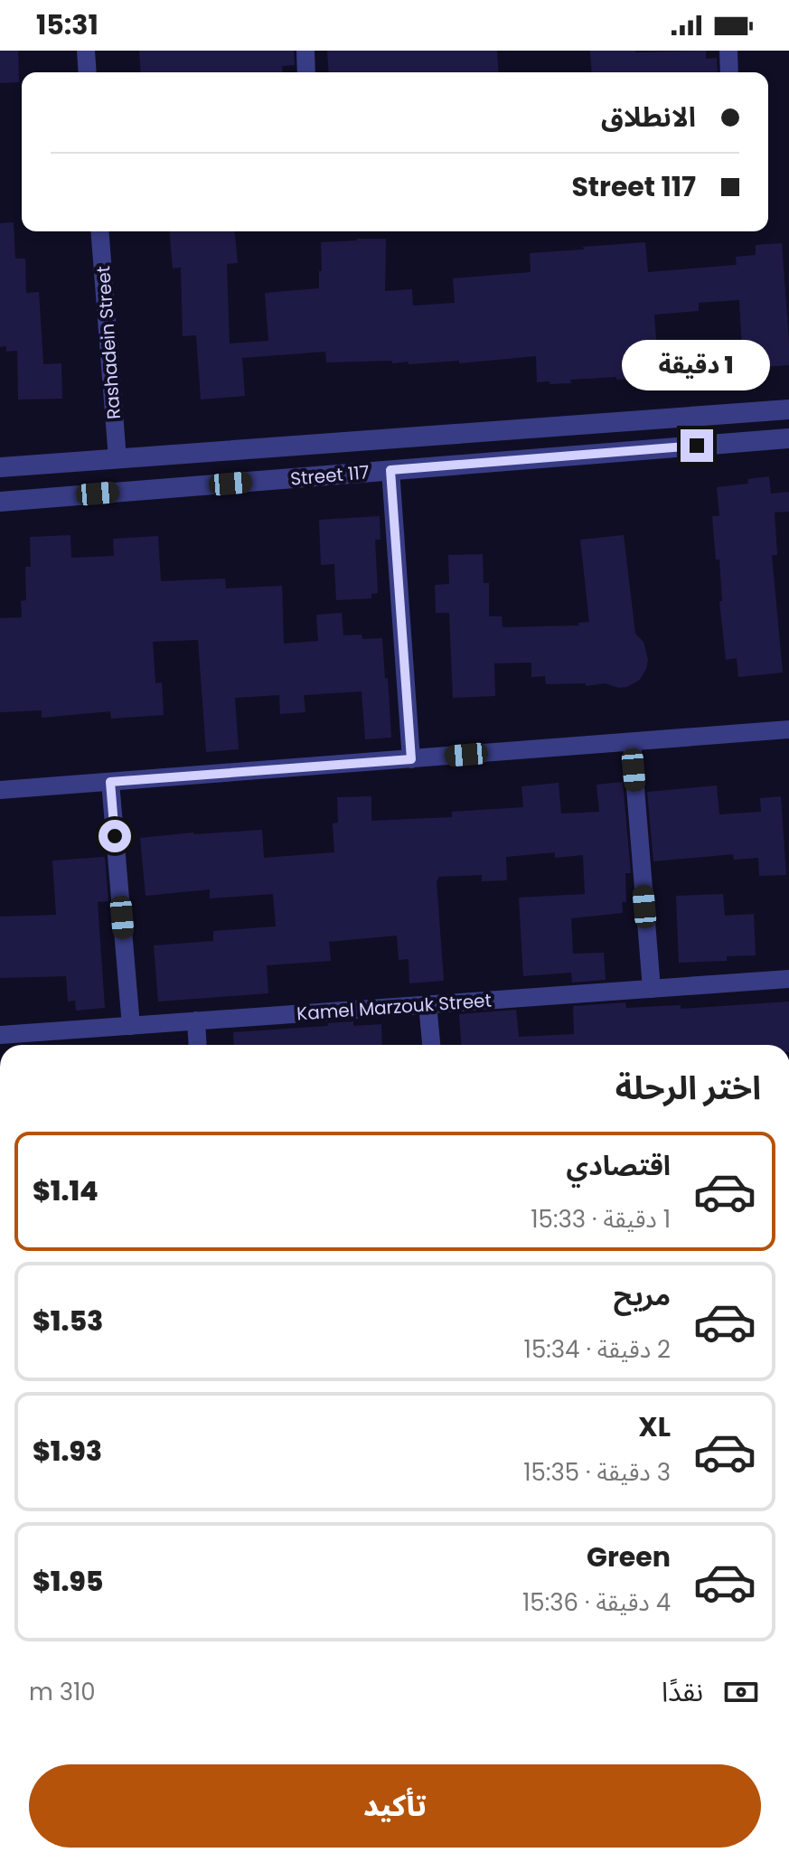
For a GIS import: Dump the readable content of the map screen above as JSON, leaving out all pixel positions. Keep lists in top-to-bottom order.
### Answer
{
  "streets": {
    "street": ["Rashadein Street", "Street 117", "Kamel Marzouk Street"]
  },
  "crossings": [
    ["Rashadein Street", "Street 117"]
  ],
  "page": {
    "status": "15:31",
    "banner": ["الانطلاق", "Street 117"],
    "bubble": "1 دقيقة",
    "heading": "اختر الرحلة",
    "list": [
      {
        "name": "اقتصادي",
        "note": "1 دقيقة · 15:33",
        "value": "$1.14"
      },
      {
        "name": "مريح",
        "note": "2 دقيقة · 15:34",
        "value": "$1.53"
      },
      {
        "name": "XL",
        "note": "3 دقيقة · 15:35",
        "value": "$1.93"
      },
      {
        "name": "Green",
        "note": "4 دقيقة · 15:36",
        "value": "$1.95"
      }
    ],
    "pay": ["نقدًا", "310 m"],
    "buttons": "تأكيد"
  }
}
